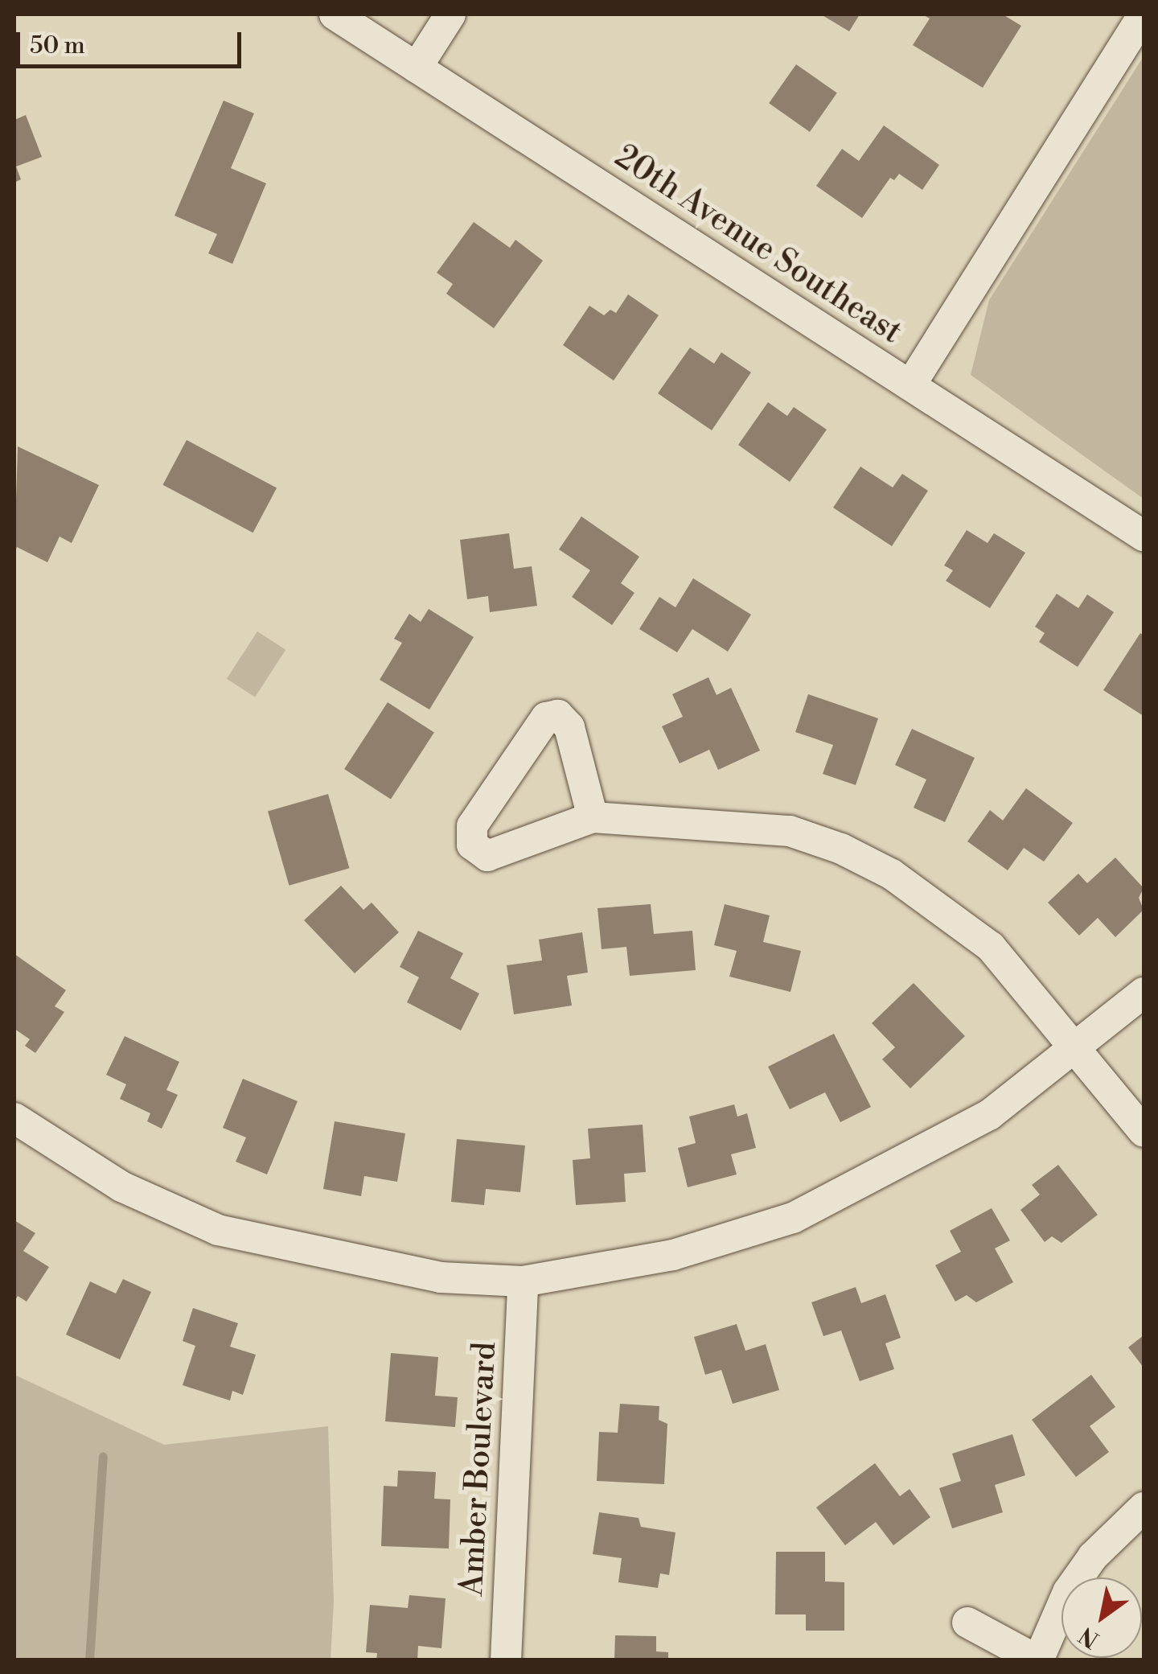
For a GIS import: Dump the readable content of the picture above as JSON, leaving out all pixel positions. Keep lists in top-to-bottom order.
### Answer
{
  "streets": {
    "street": ["20th Avenue Southeast", "Amber Boulevard"]
  },
  "scale_bar": "50 m",
  "north": "bottom left"
}
